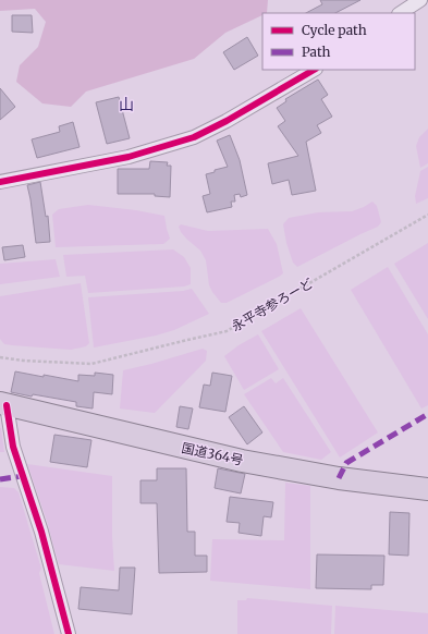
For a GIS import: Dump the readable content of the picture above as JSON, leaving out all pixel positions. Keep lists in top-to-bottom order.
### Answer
{
  "streets": {
    "highway": ["国道364号"],
    "path": ["永平寺参ろーど"]
  },
  "districts": ["山"],
  "legend": ["Cycle path", "Path"]
}
